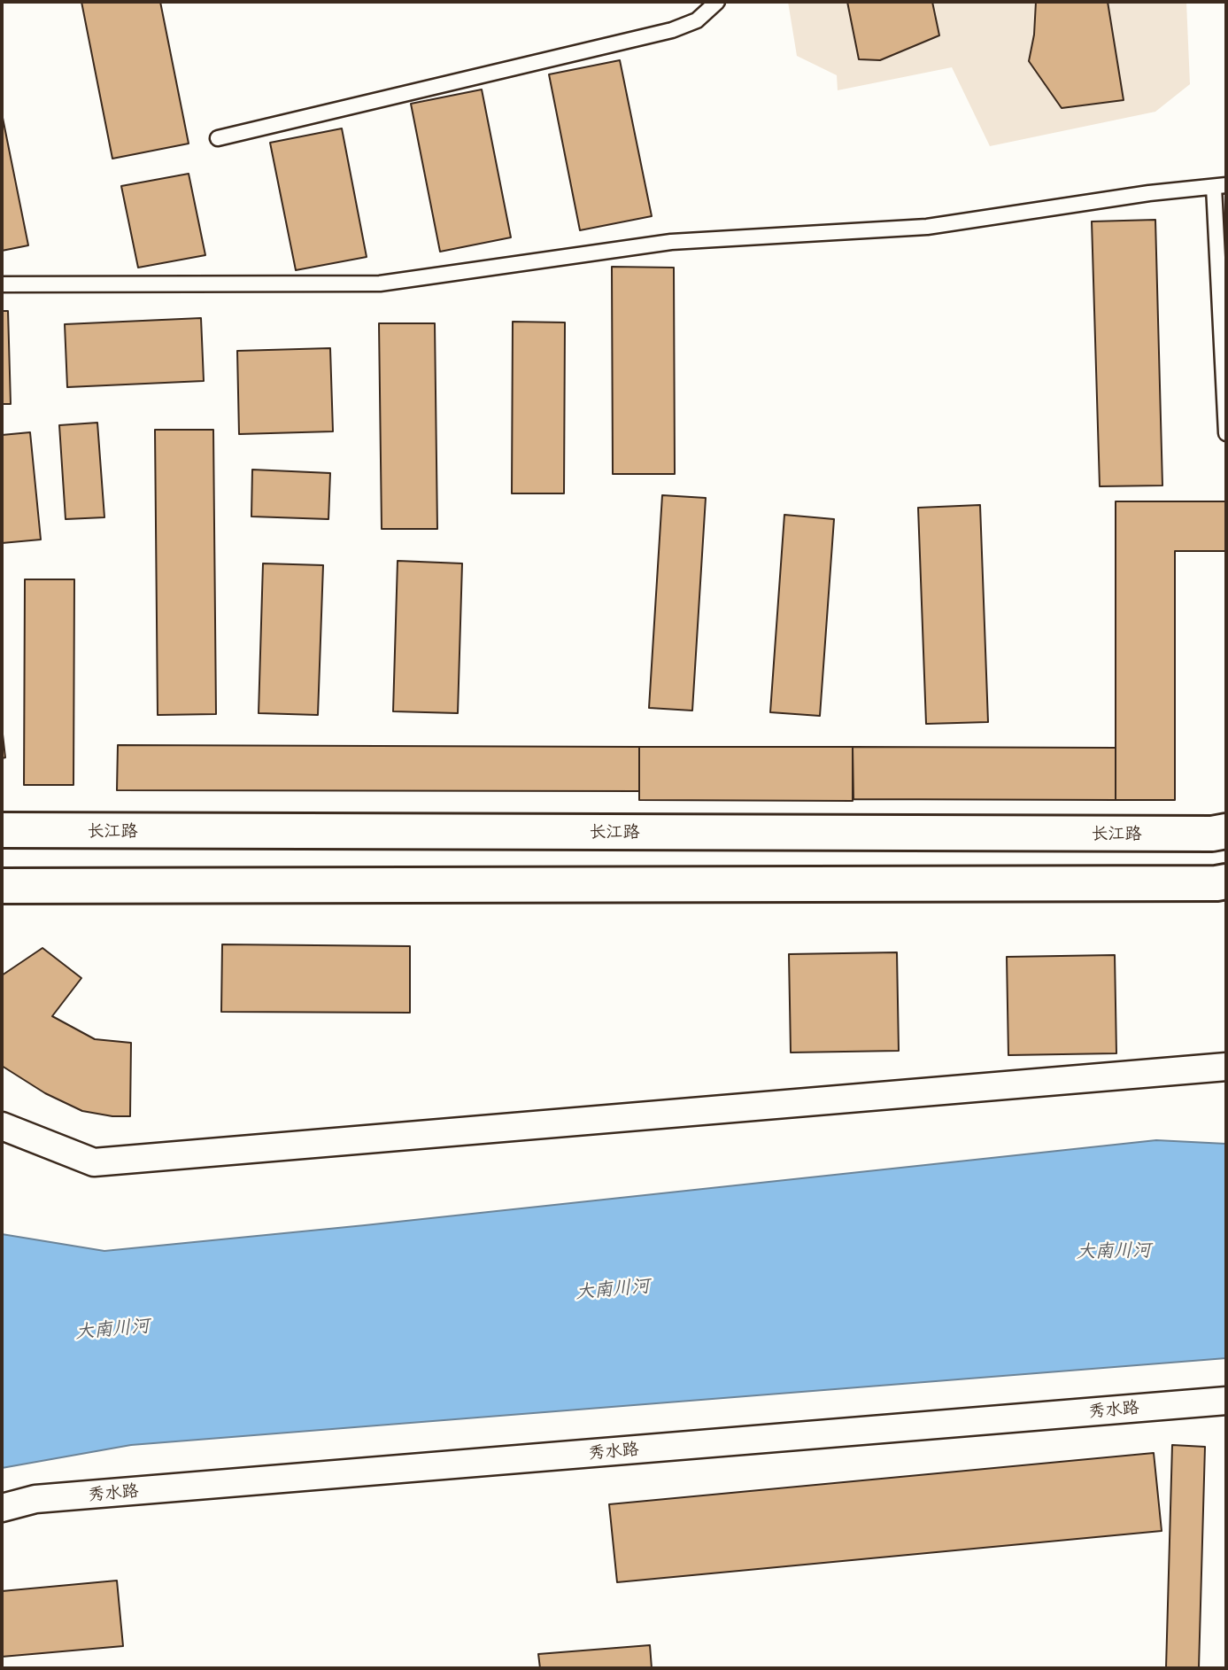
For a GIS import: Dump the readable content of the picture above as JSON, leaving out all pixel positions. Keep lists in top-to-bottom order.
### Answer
{
  "streets": {
    "main road": ["长江路"],
    "street": ["秀水路"]
  },
  "water": ["大南川河"]
}
